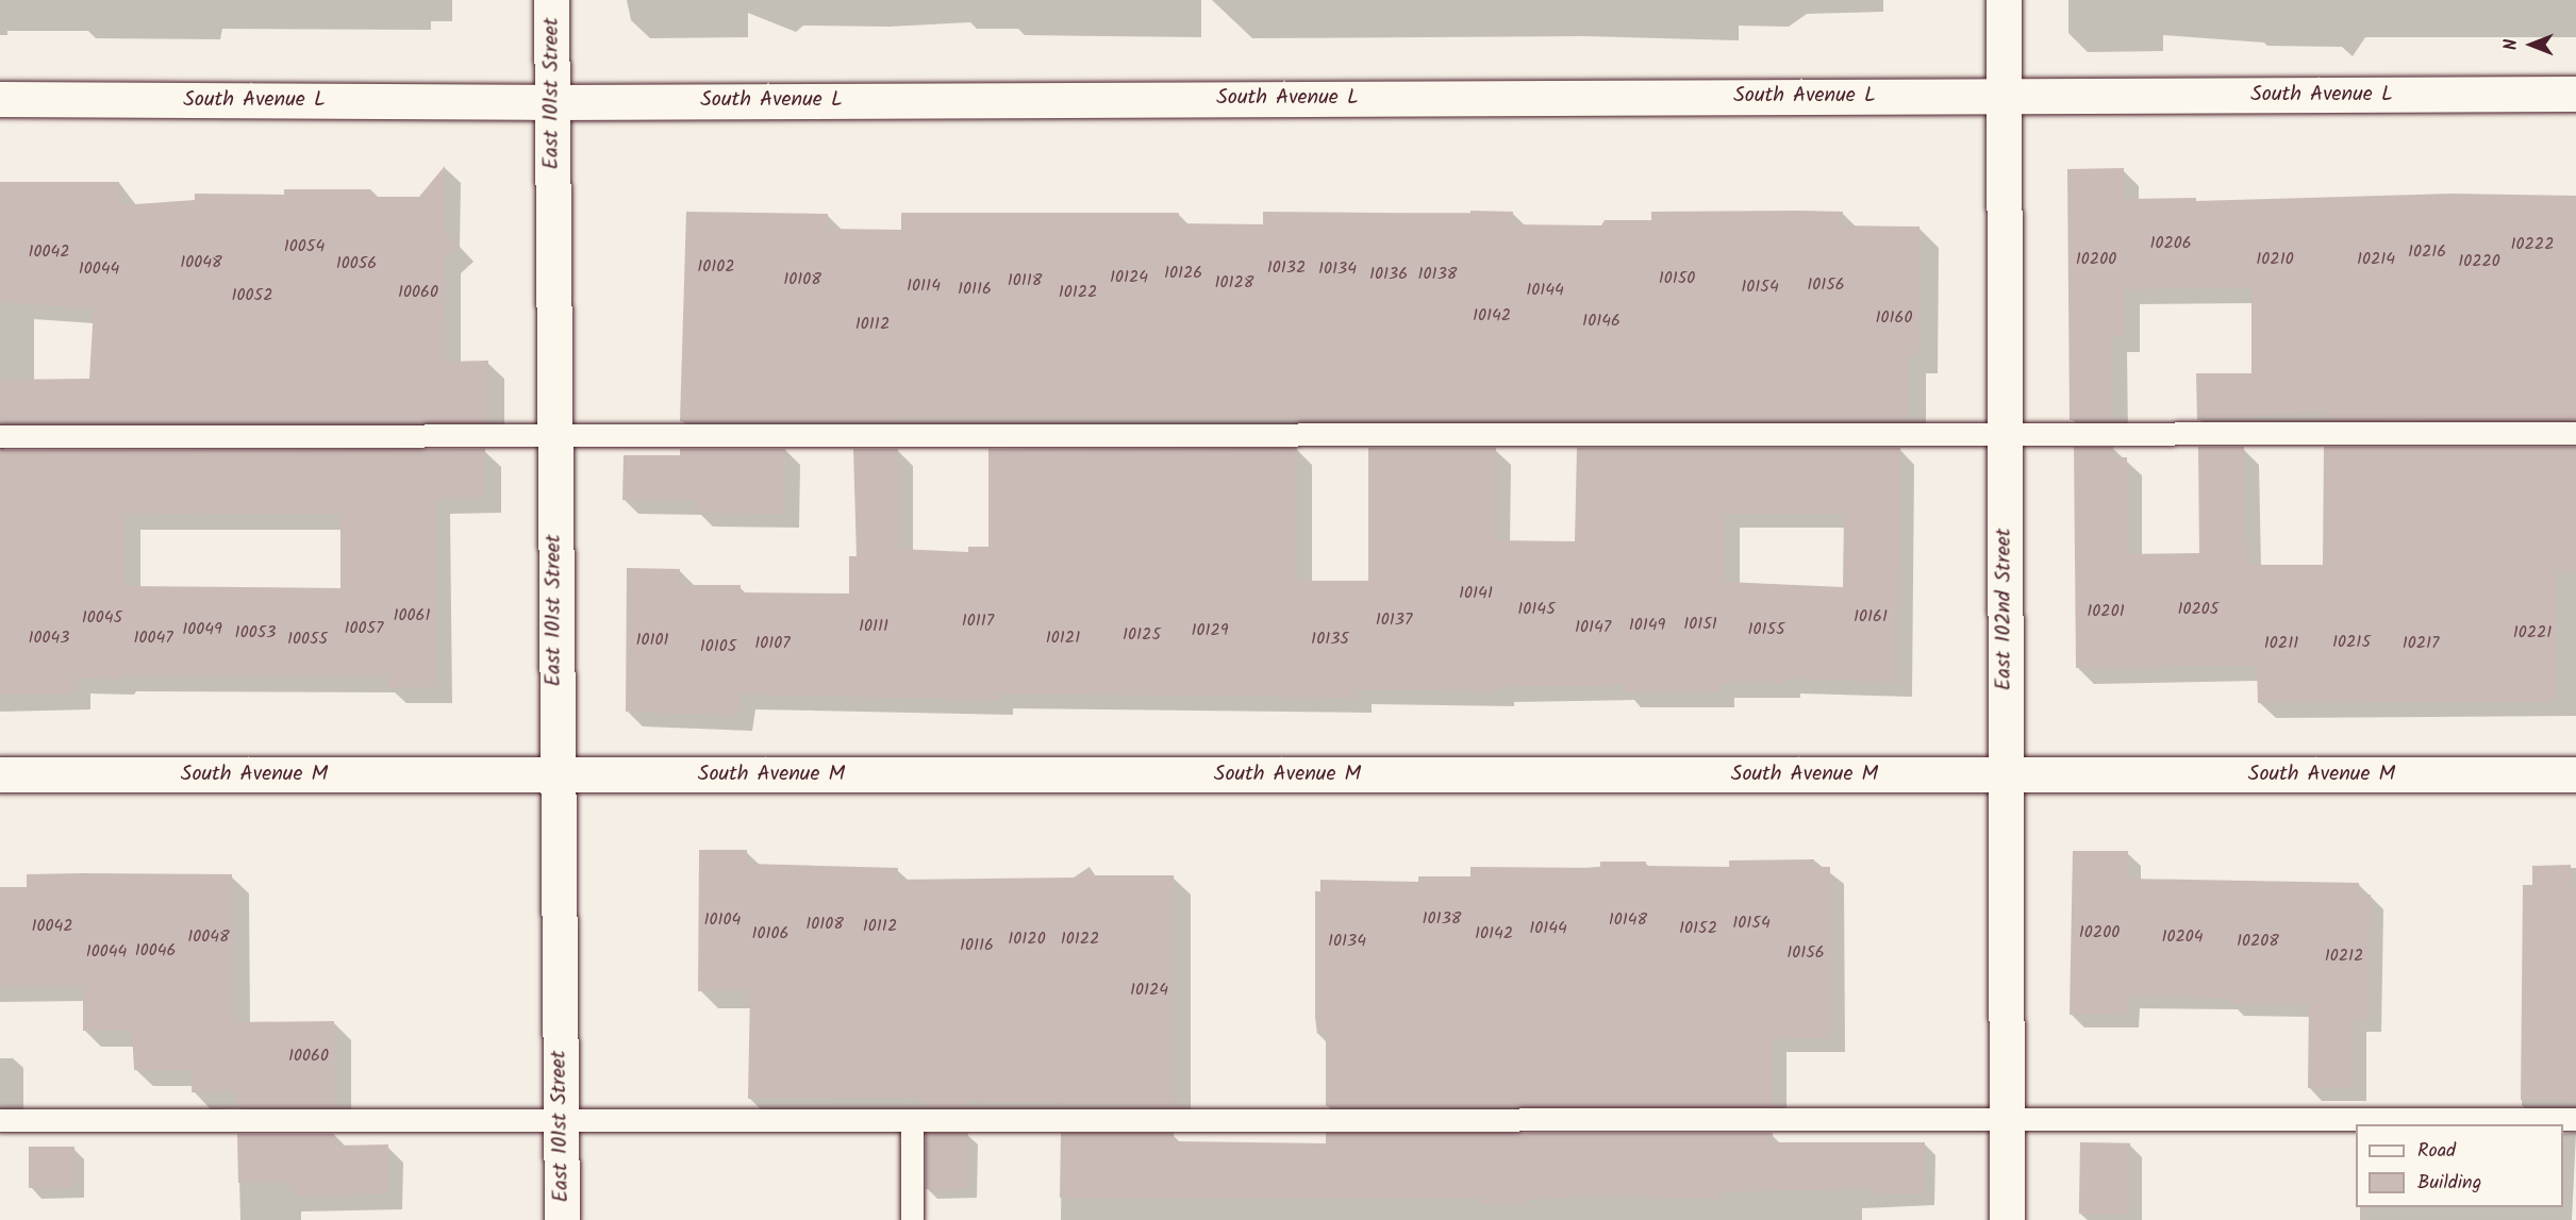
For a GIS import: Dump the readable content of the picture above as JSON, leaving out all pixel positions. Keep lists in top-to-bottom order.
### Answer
{
  "streets": {
    "street": [
      "East 101st Street",
      "South Avenue L",
      "East 102nd Street",
      "South Avenue M"
    ]
  },
  "crossings": [
    ["East 101st Street", "South Avenue L"],
    ["East 101st Street", "South Avenue M"],
    ["South Avenue L", "East 102nd Street"],
    ["East 102nd Street", "South Avenue M"]
  ],
  "house_numbers": [
    "10206",
    "10222",
    "10054",
    "10042",
    "10216",
    "10200",
    "10210",
    "10214",
    "10220",
    "10048",
    "10056",
    "10102",
    "10132",
    "10044",
    "10134",
    "10126",
    "10136",
    "10138",
    "10124",
    "10150",
    "10108",
    "10118",
    "10128",
    "10156",
    "10114",
    "10154",
    "10116",
    "10144",
    "10060",
    "10122",
    "10052",
    "10142",
    "10160",
    "10146",
    "10112",
    "10141",
    "10145",
    "10205",
    "10201",
    "10061",
    "10161",
    "10045",
    "10137",
    "10117",
    "10151",
    "10149",
    "10111",
    "10147",
    "10057",
    "10049",
    "10155",
    "10129",
    "10053",
    "10221",
    "10125",
    "10043",
    "10047",
    "10121",
    "10055",
    "10135",
    "10101",
    "10215",
    "10107",
    "10211",
    "10217",
    "10105",
    "10138",
    "10104",
    "10148",
    "10154",
    "10108",
    "10042",
    "10112",
    "10144",
    "10152",
    "10200",
    "10106",
    "10142",
    "10048",
    "10204",
    "10120",
    "10122",
    "10134",
    "10208",
    "10116",
    "10046",
    "10044",
    "10156",
    "10212",
    "10124",
    "10060"
  ],
  "legend": ["Road", "Building"],
  "north": "left"
}
